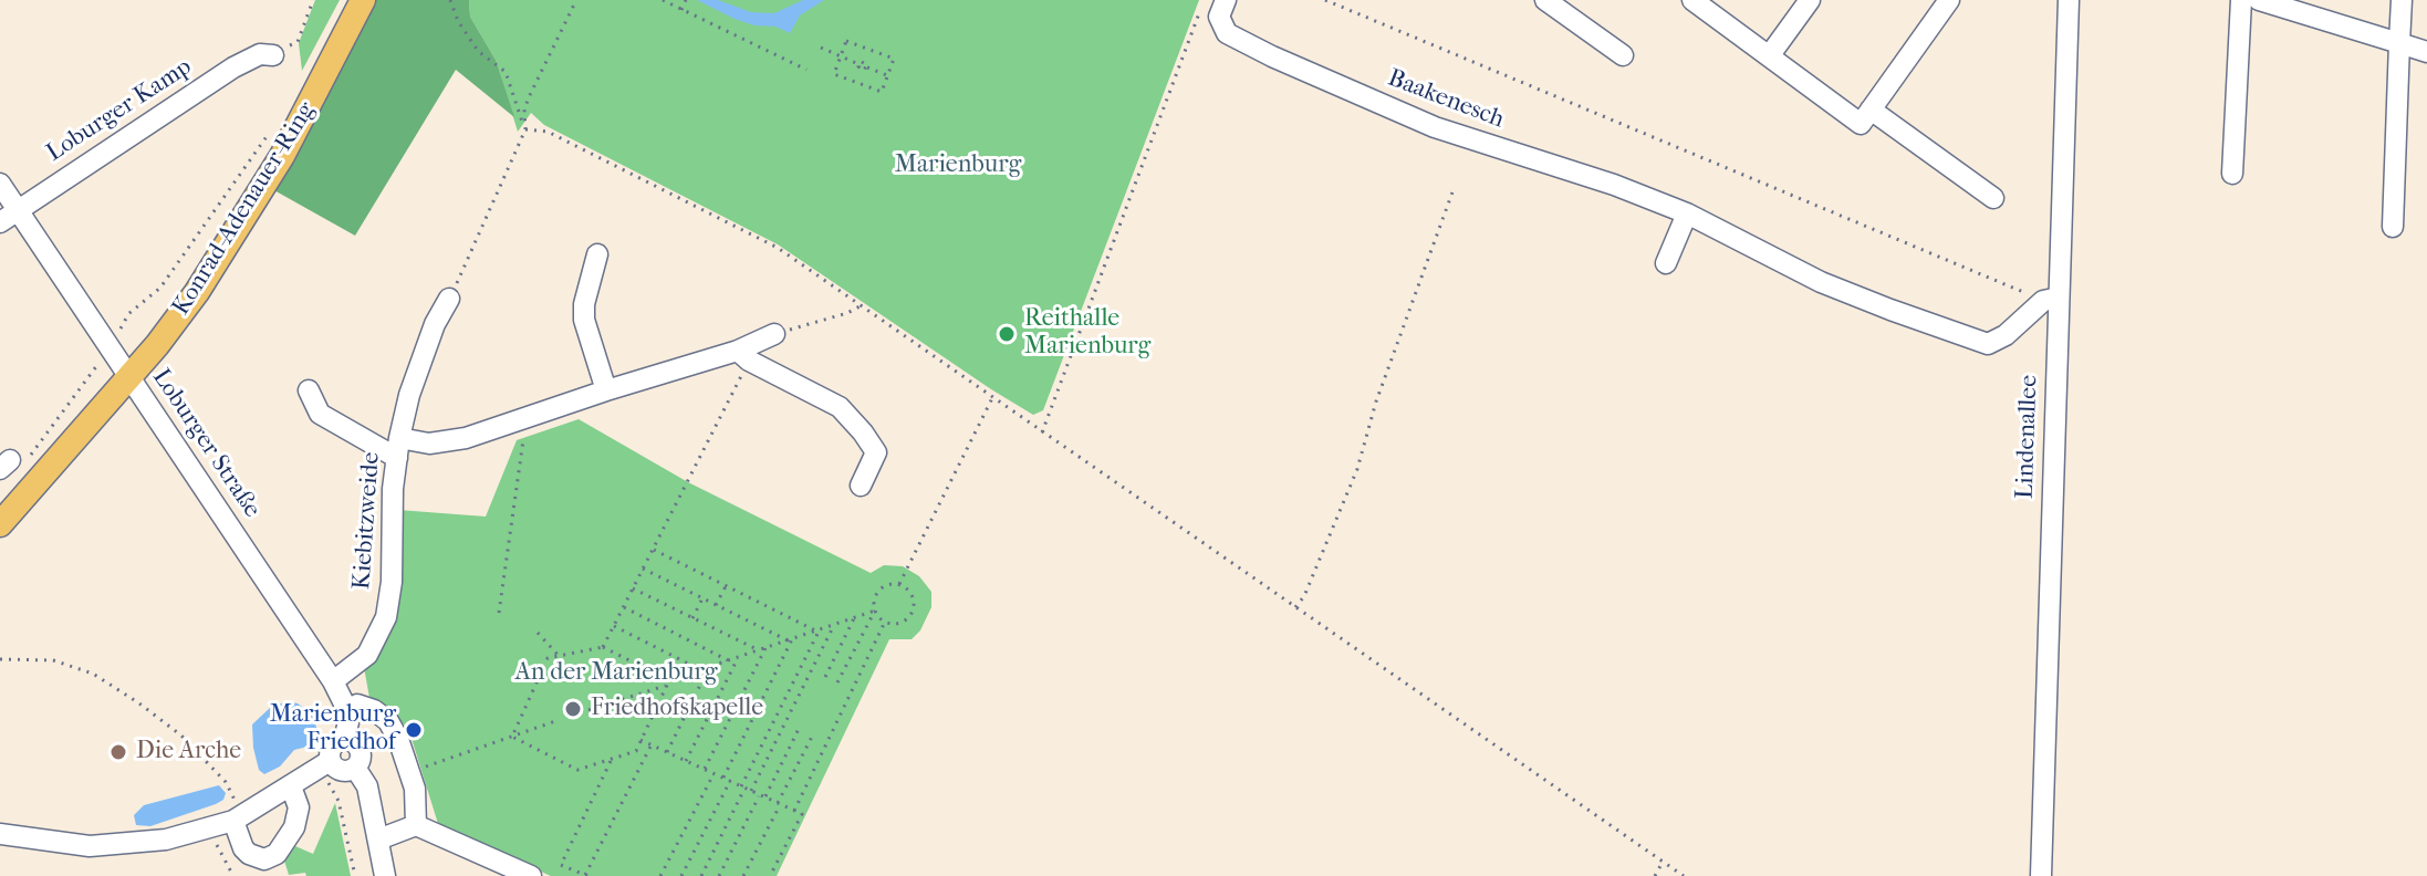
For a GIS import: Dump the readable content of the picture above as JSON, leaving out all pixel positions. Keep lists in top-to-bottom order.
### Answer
{
  "streets": {
    "main road": ["Konrad-Adenauer-Ring"],
    "street": [
      "Baakenesch",
      "Loburger Kamp",
      "Lindenallee",
      "Loburger Straße",
      "Kiebitzweide"
    ]
  },
  "crossings": [
    ["Loburger Kamp", "Loburger Straße"],
    ["Konrad-Adenauer-Ring", "Loburger Straße"],
    ["Loburger Straße", "Kiebitzweide"]
  ],
  "parks": ["Marienburg", "An der Marienburg"],
  "places": [
    "Reithalle Marienburg",
    "Friedhofskapelle",
    "Marienburg Friedhof",
    "Die Arche"
  ]
}
